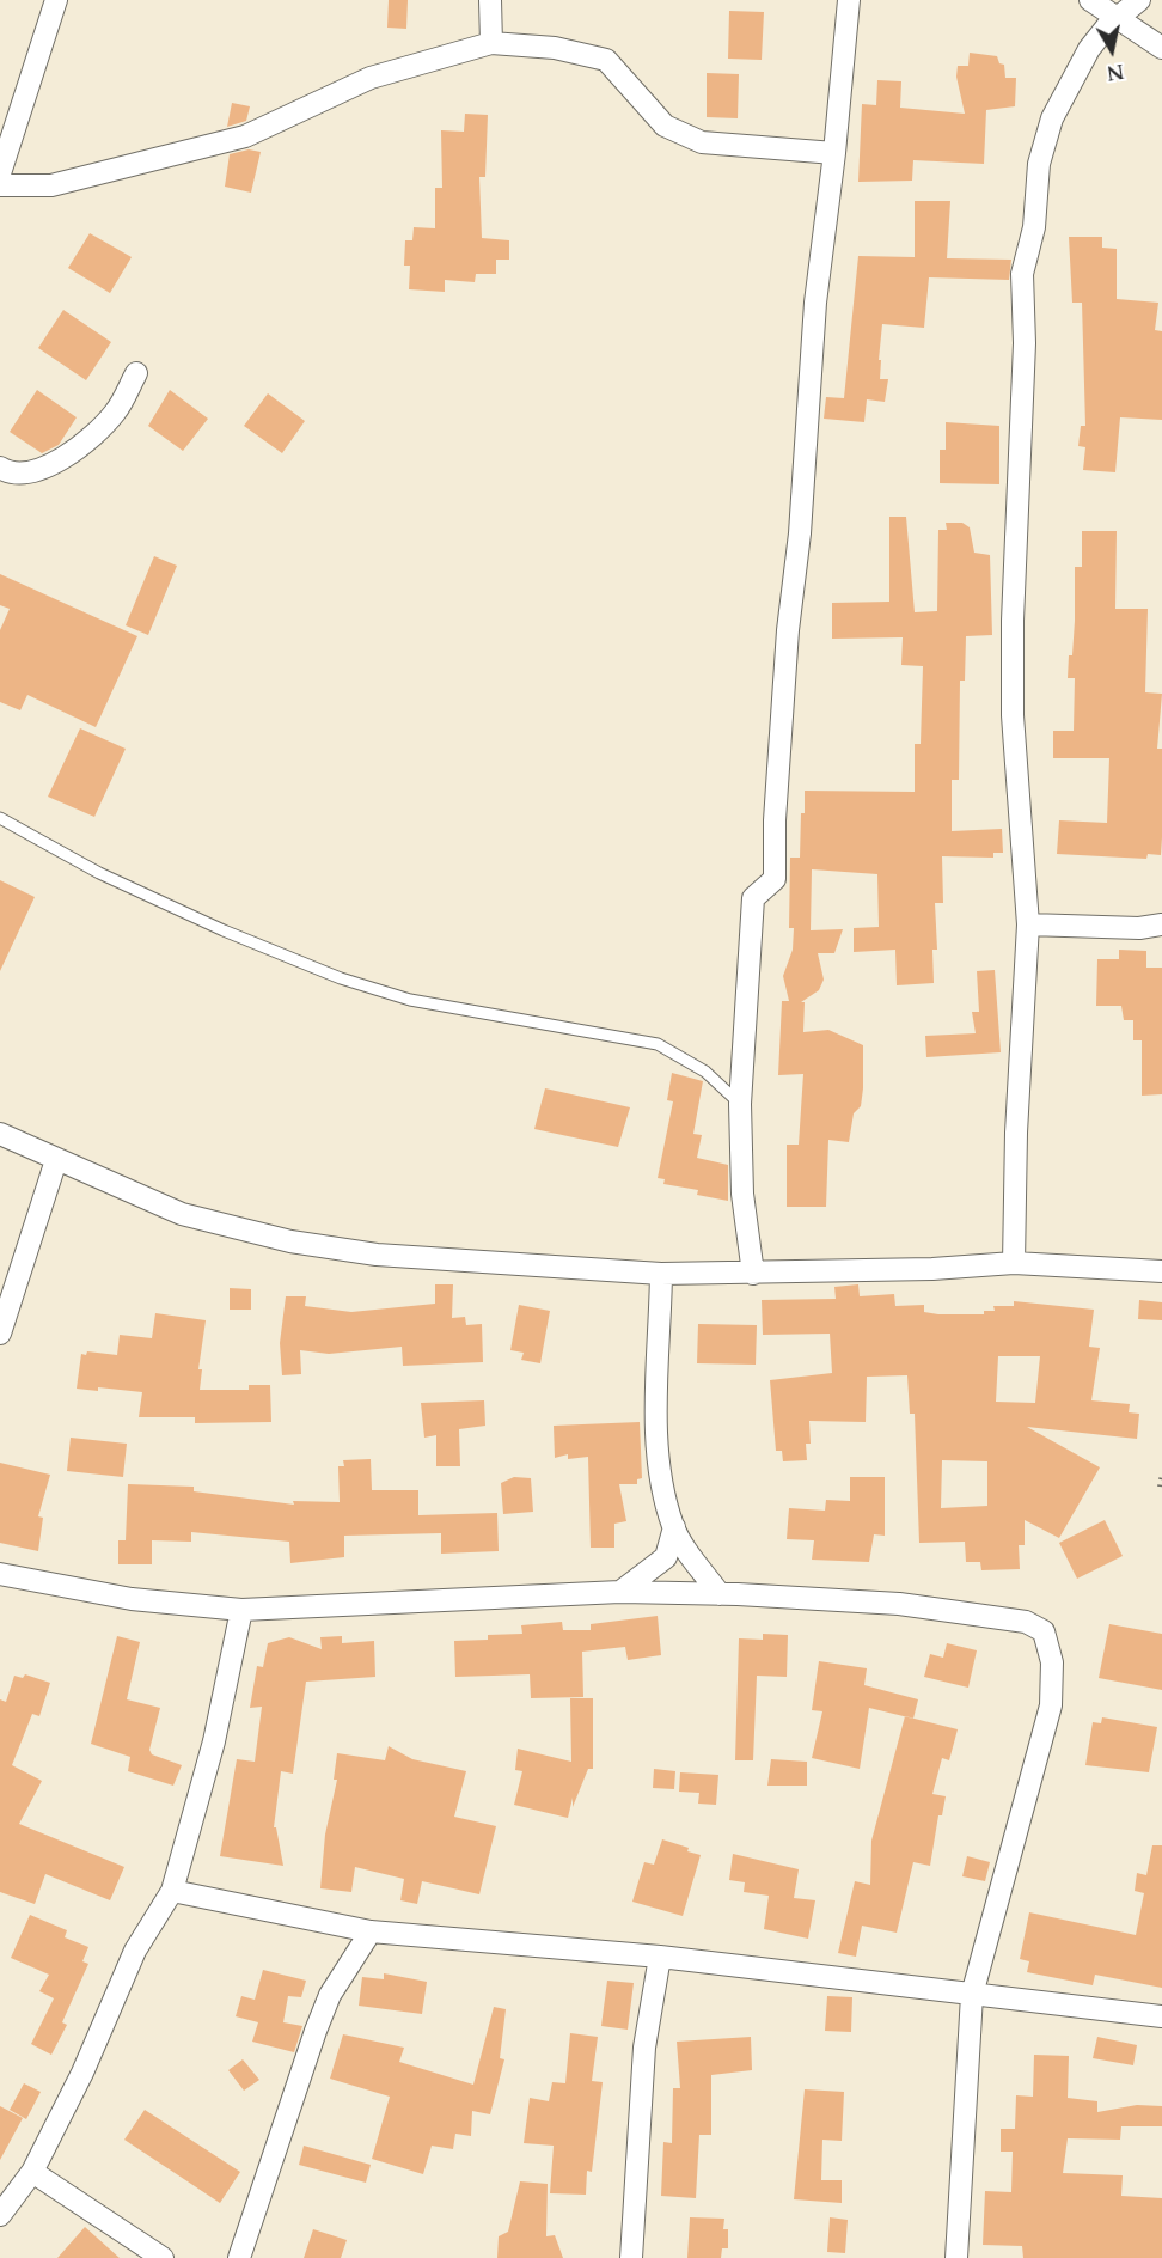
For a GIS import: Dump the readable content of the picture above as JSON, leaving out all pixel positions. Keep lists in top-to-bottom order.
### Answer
{
  "north": "bottom"
}
